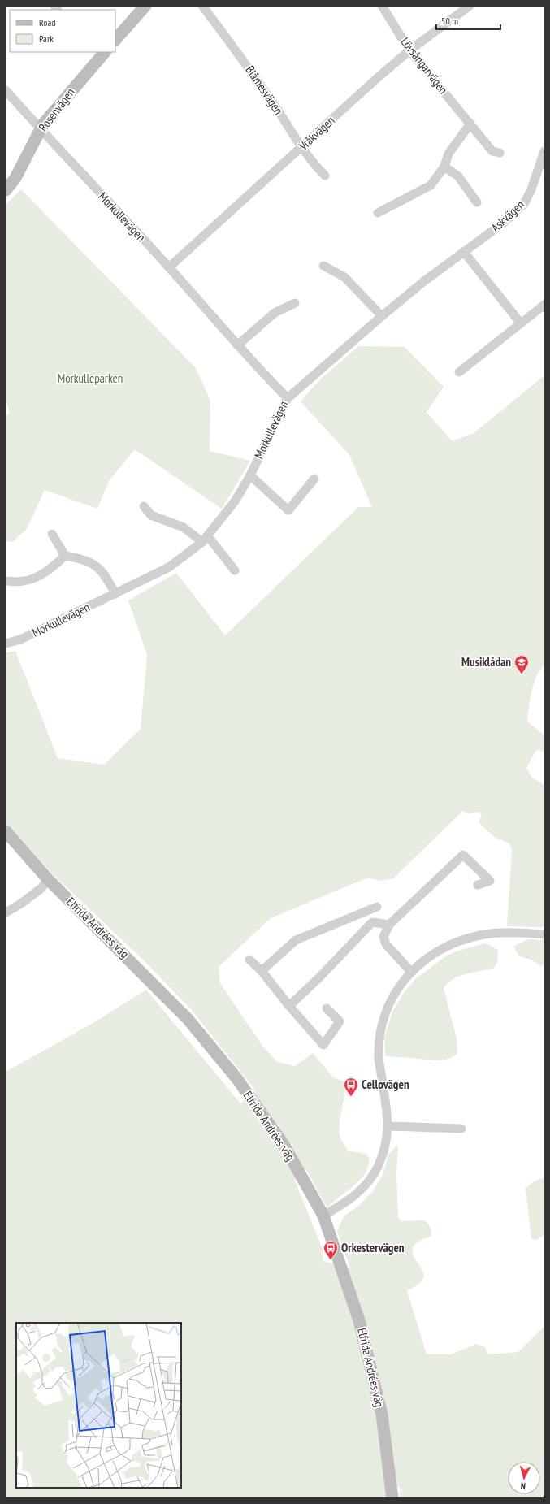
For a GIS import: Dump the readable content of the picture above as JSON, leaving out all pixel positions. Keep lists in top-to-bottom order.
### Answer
{
  "streets": {
    "street": [
      "Lövsångarvägen",
      "Blåmesvägen",
      "Rosenvägen",
      "Vråkvägen",
      "Askvägen",
      "Morkullevägen",
      "Elfrida Andrées väg"
    ]
  },
  "crossings": [
    ["Lövsångarvägen", "Vråkvägen"],
    ["Blåmesvägen", "Vråkvägen"],
    ["Rosenvägen", "Morkullevägen"],
    ["Vråkvägen", "Morkullevägen"],
    ["Askvägen", "Morkullevägen"]
  ],
  "parks": ["Morkulleparken"],
  "places": {
    "school or university": ["Musiklådan"],
    "bus stop": ["Cellovägen", "Orkestervägen"]
  },
  "legend": ["Road", "Park"],
  "scale_bar": "50 m",
  "north": "bottom"
}
